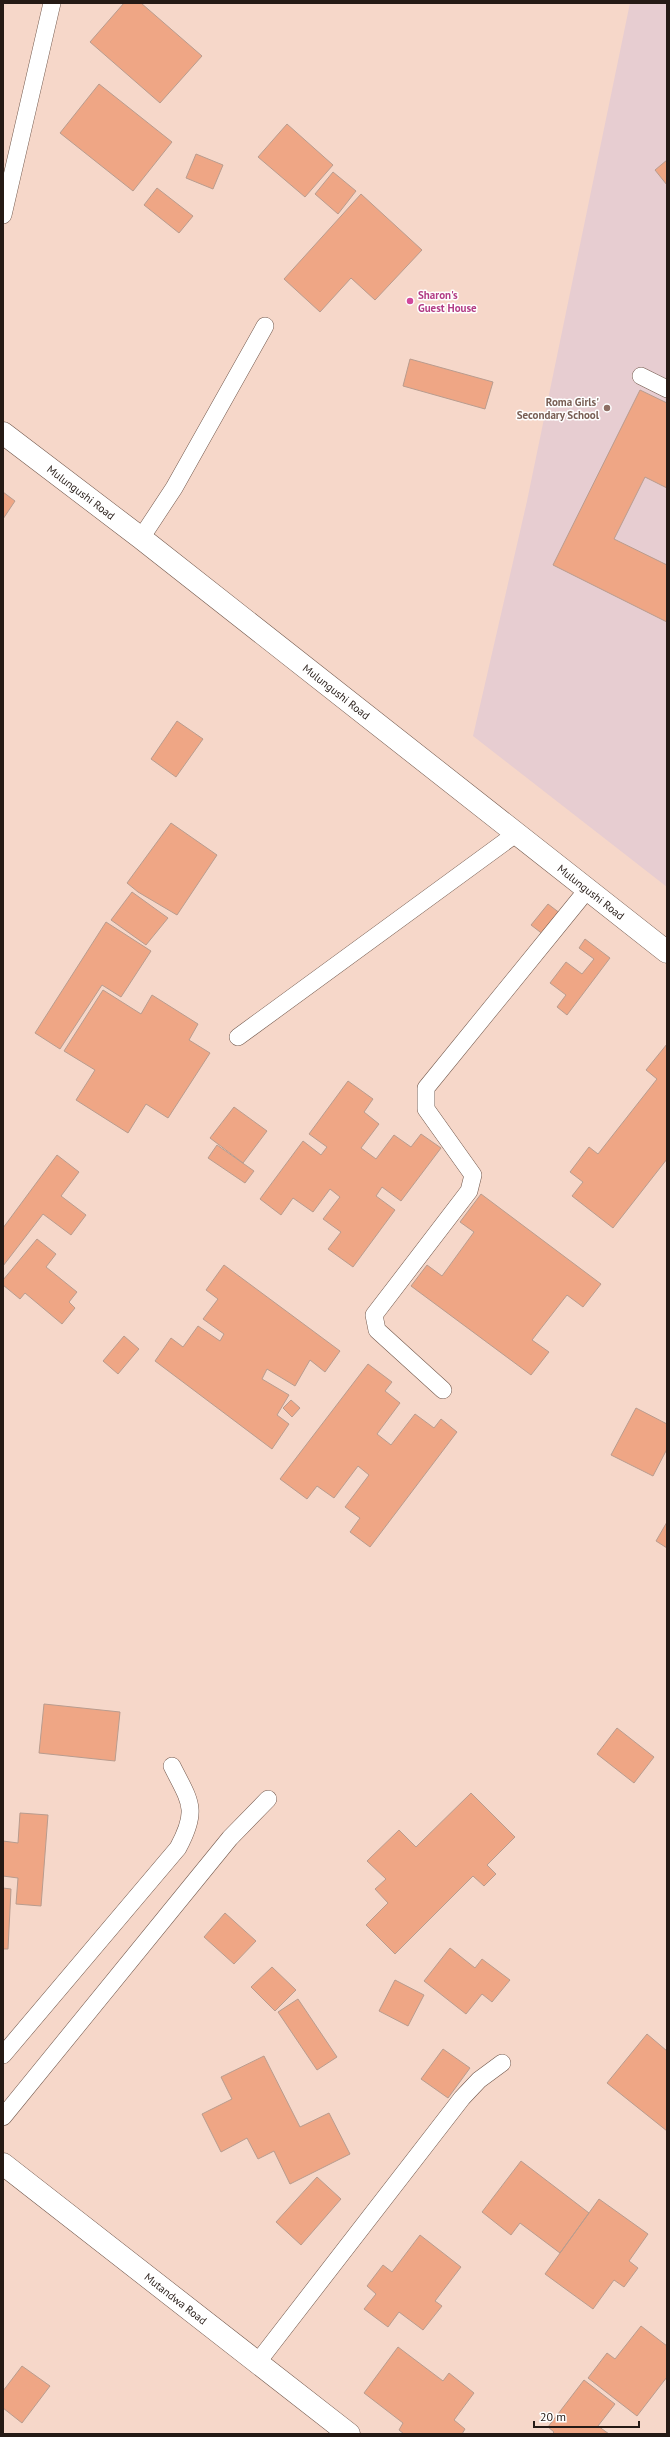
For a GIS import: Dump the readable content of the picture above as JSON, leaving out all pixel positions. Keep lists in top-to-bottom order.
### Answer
{
  "streets": {
    "street": ["Mulungushi Road", "Mutandwa Road"]
  },
  "places": ["Sharon's Guest House", "Roma Girls' Secondary School"],
  "scale_bar": "20 m"
}
